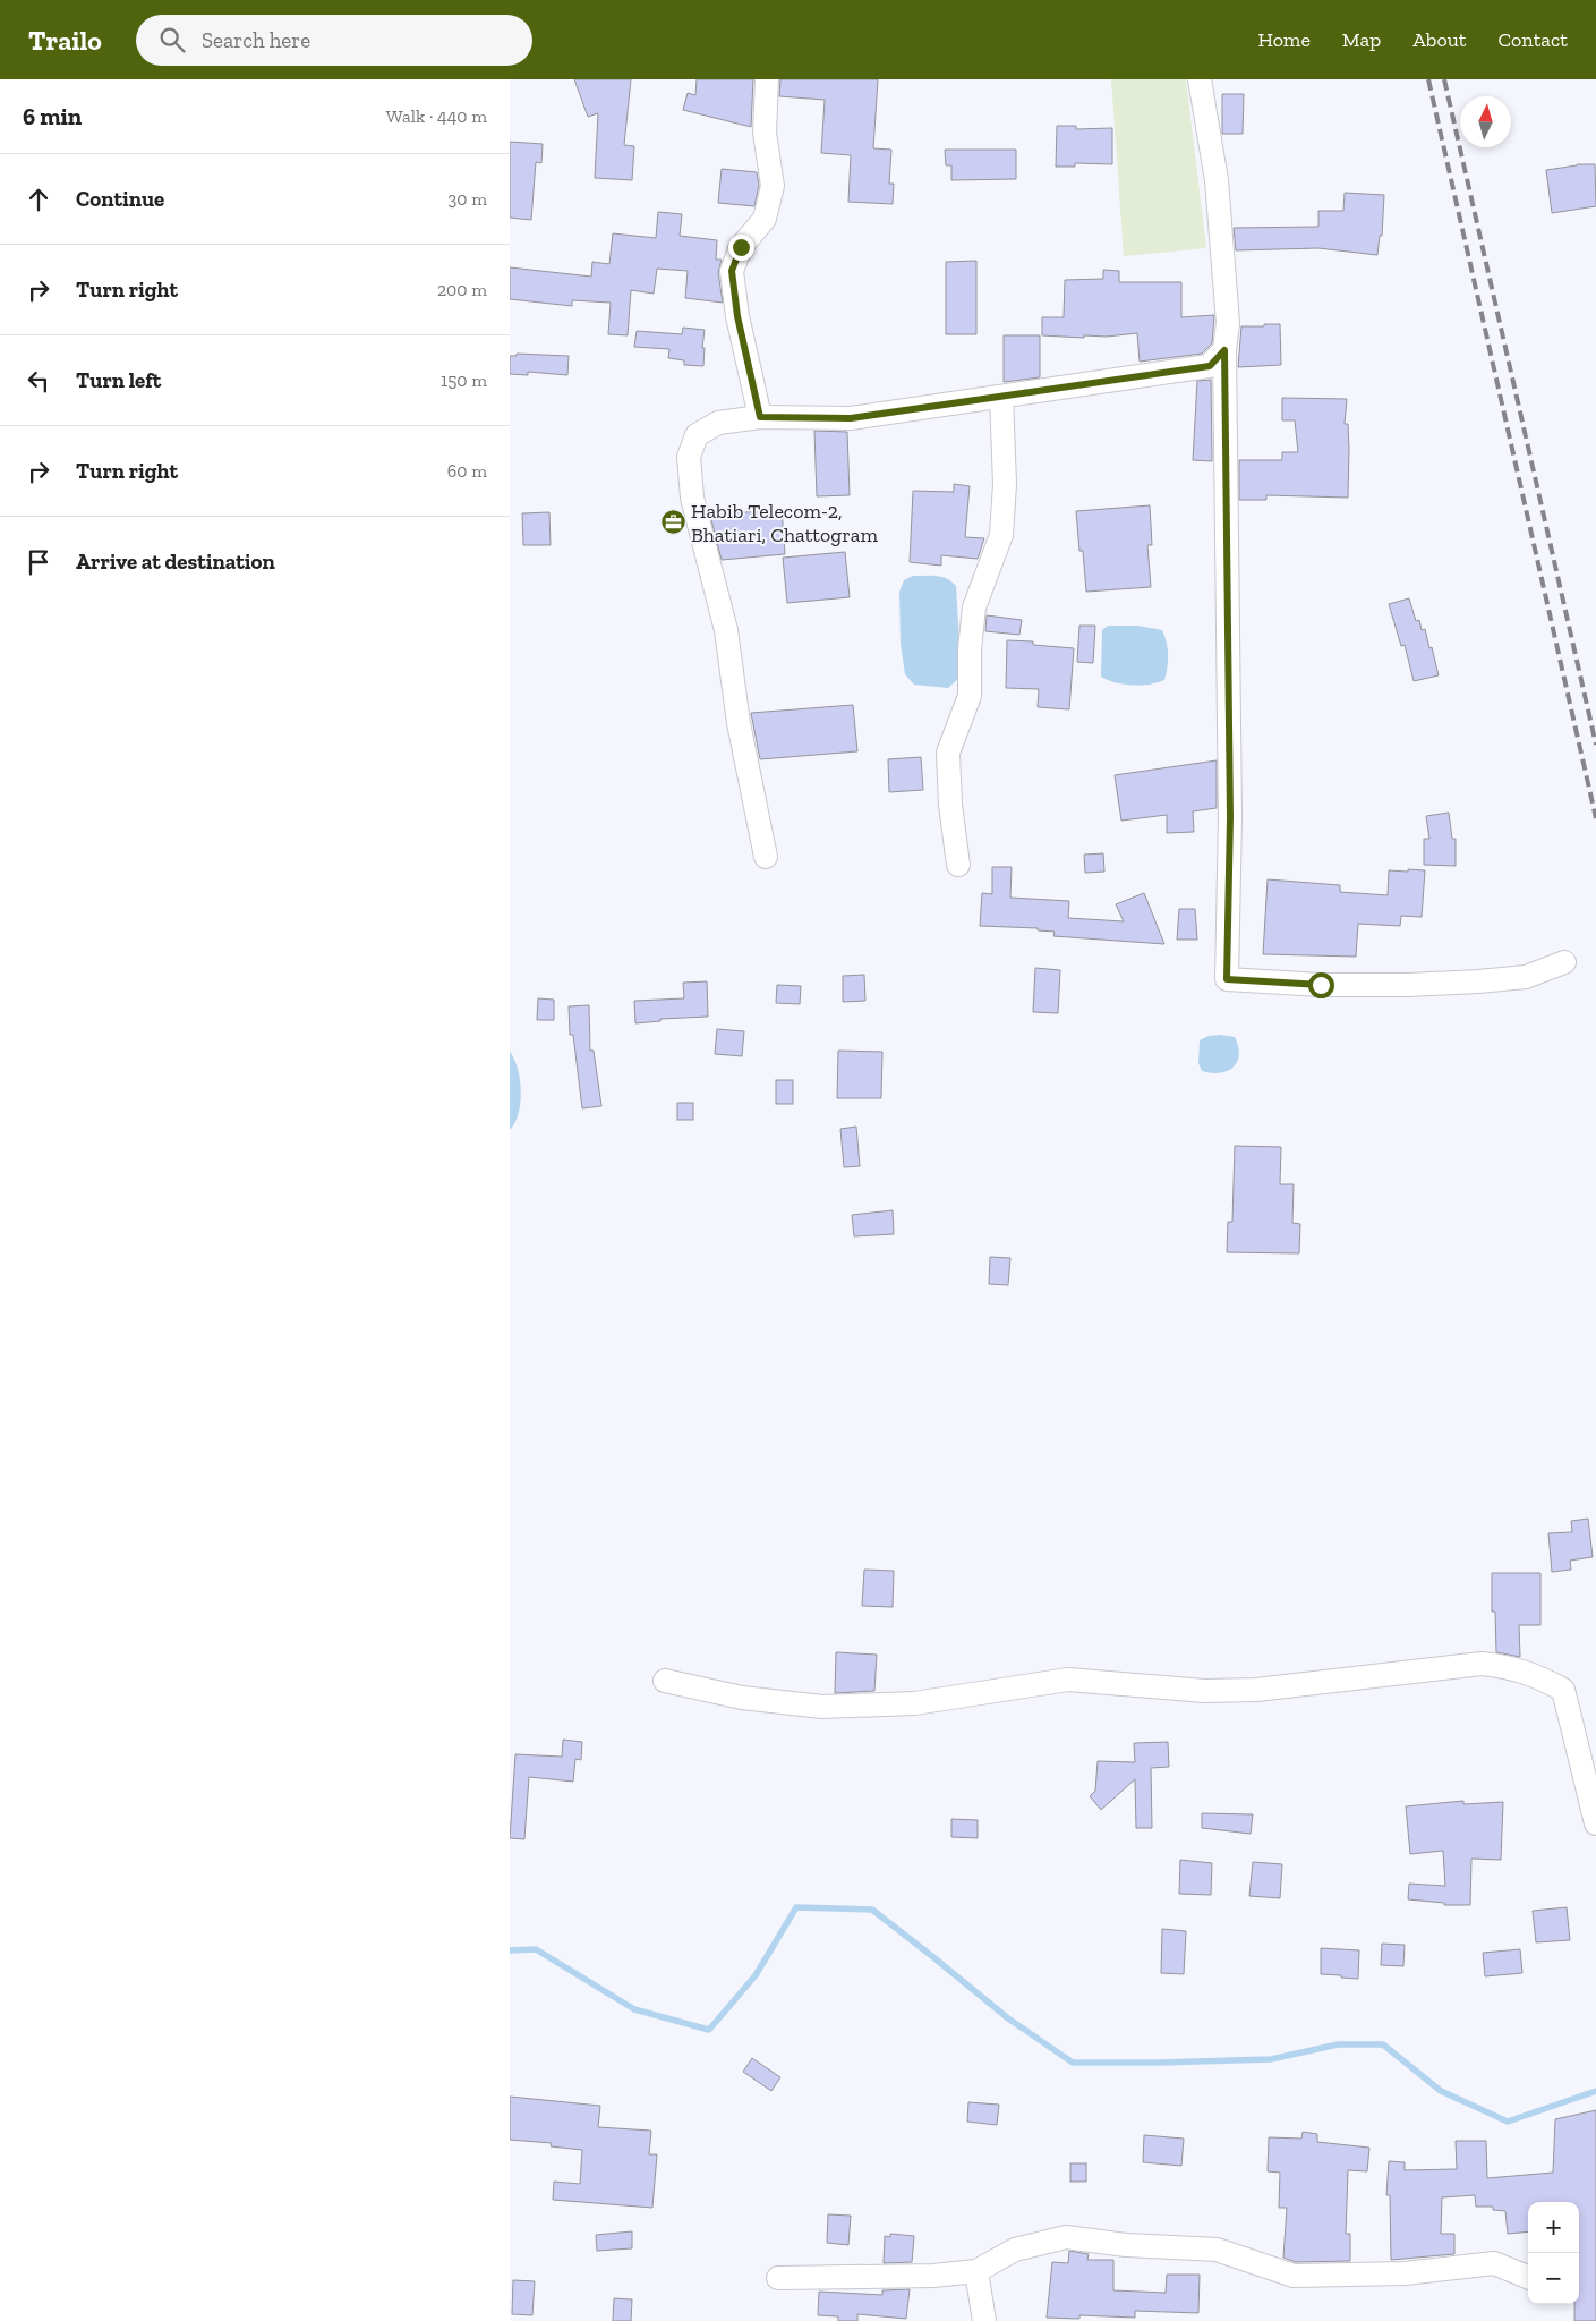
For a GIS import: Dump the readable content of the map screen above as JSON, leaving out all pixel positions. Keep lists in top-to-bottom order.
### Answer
{
  "places": {
    "office": ["Habib Telecom-2, Bhatiari, Chattogram"]
  },
  "north": "top",
  "page": {
    "header": "Trailo",
    "search": "Search here",
    "nav": [
      "Home",
      "Map",
      "About",
      "Contact"
    ],
    "heading": ["6 min", "Walk · 440 m"],
    "list": [
      ["Continue", "30 m"],
      ["Turn right", "200 m"],
      ["Turn left", "150 m"],
      ["Turn right", "60 m"],
      "Arrive at destination"
    ],
    "map_buttons": ["+", "−"]
  }
}
